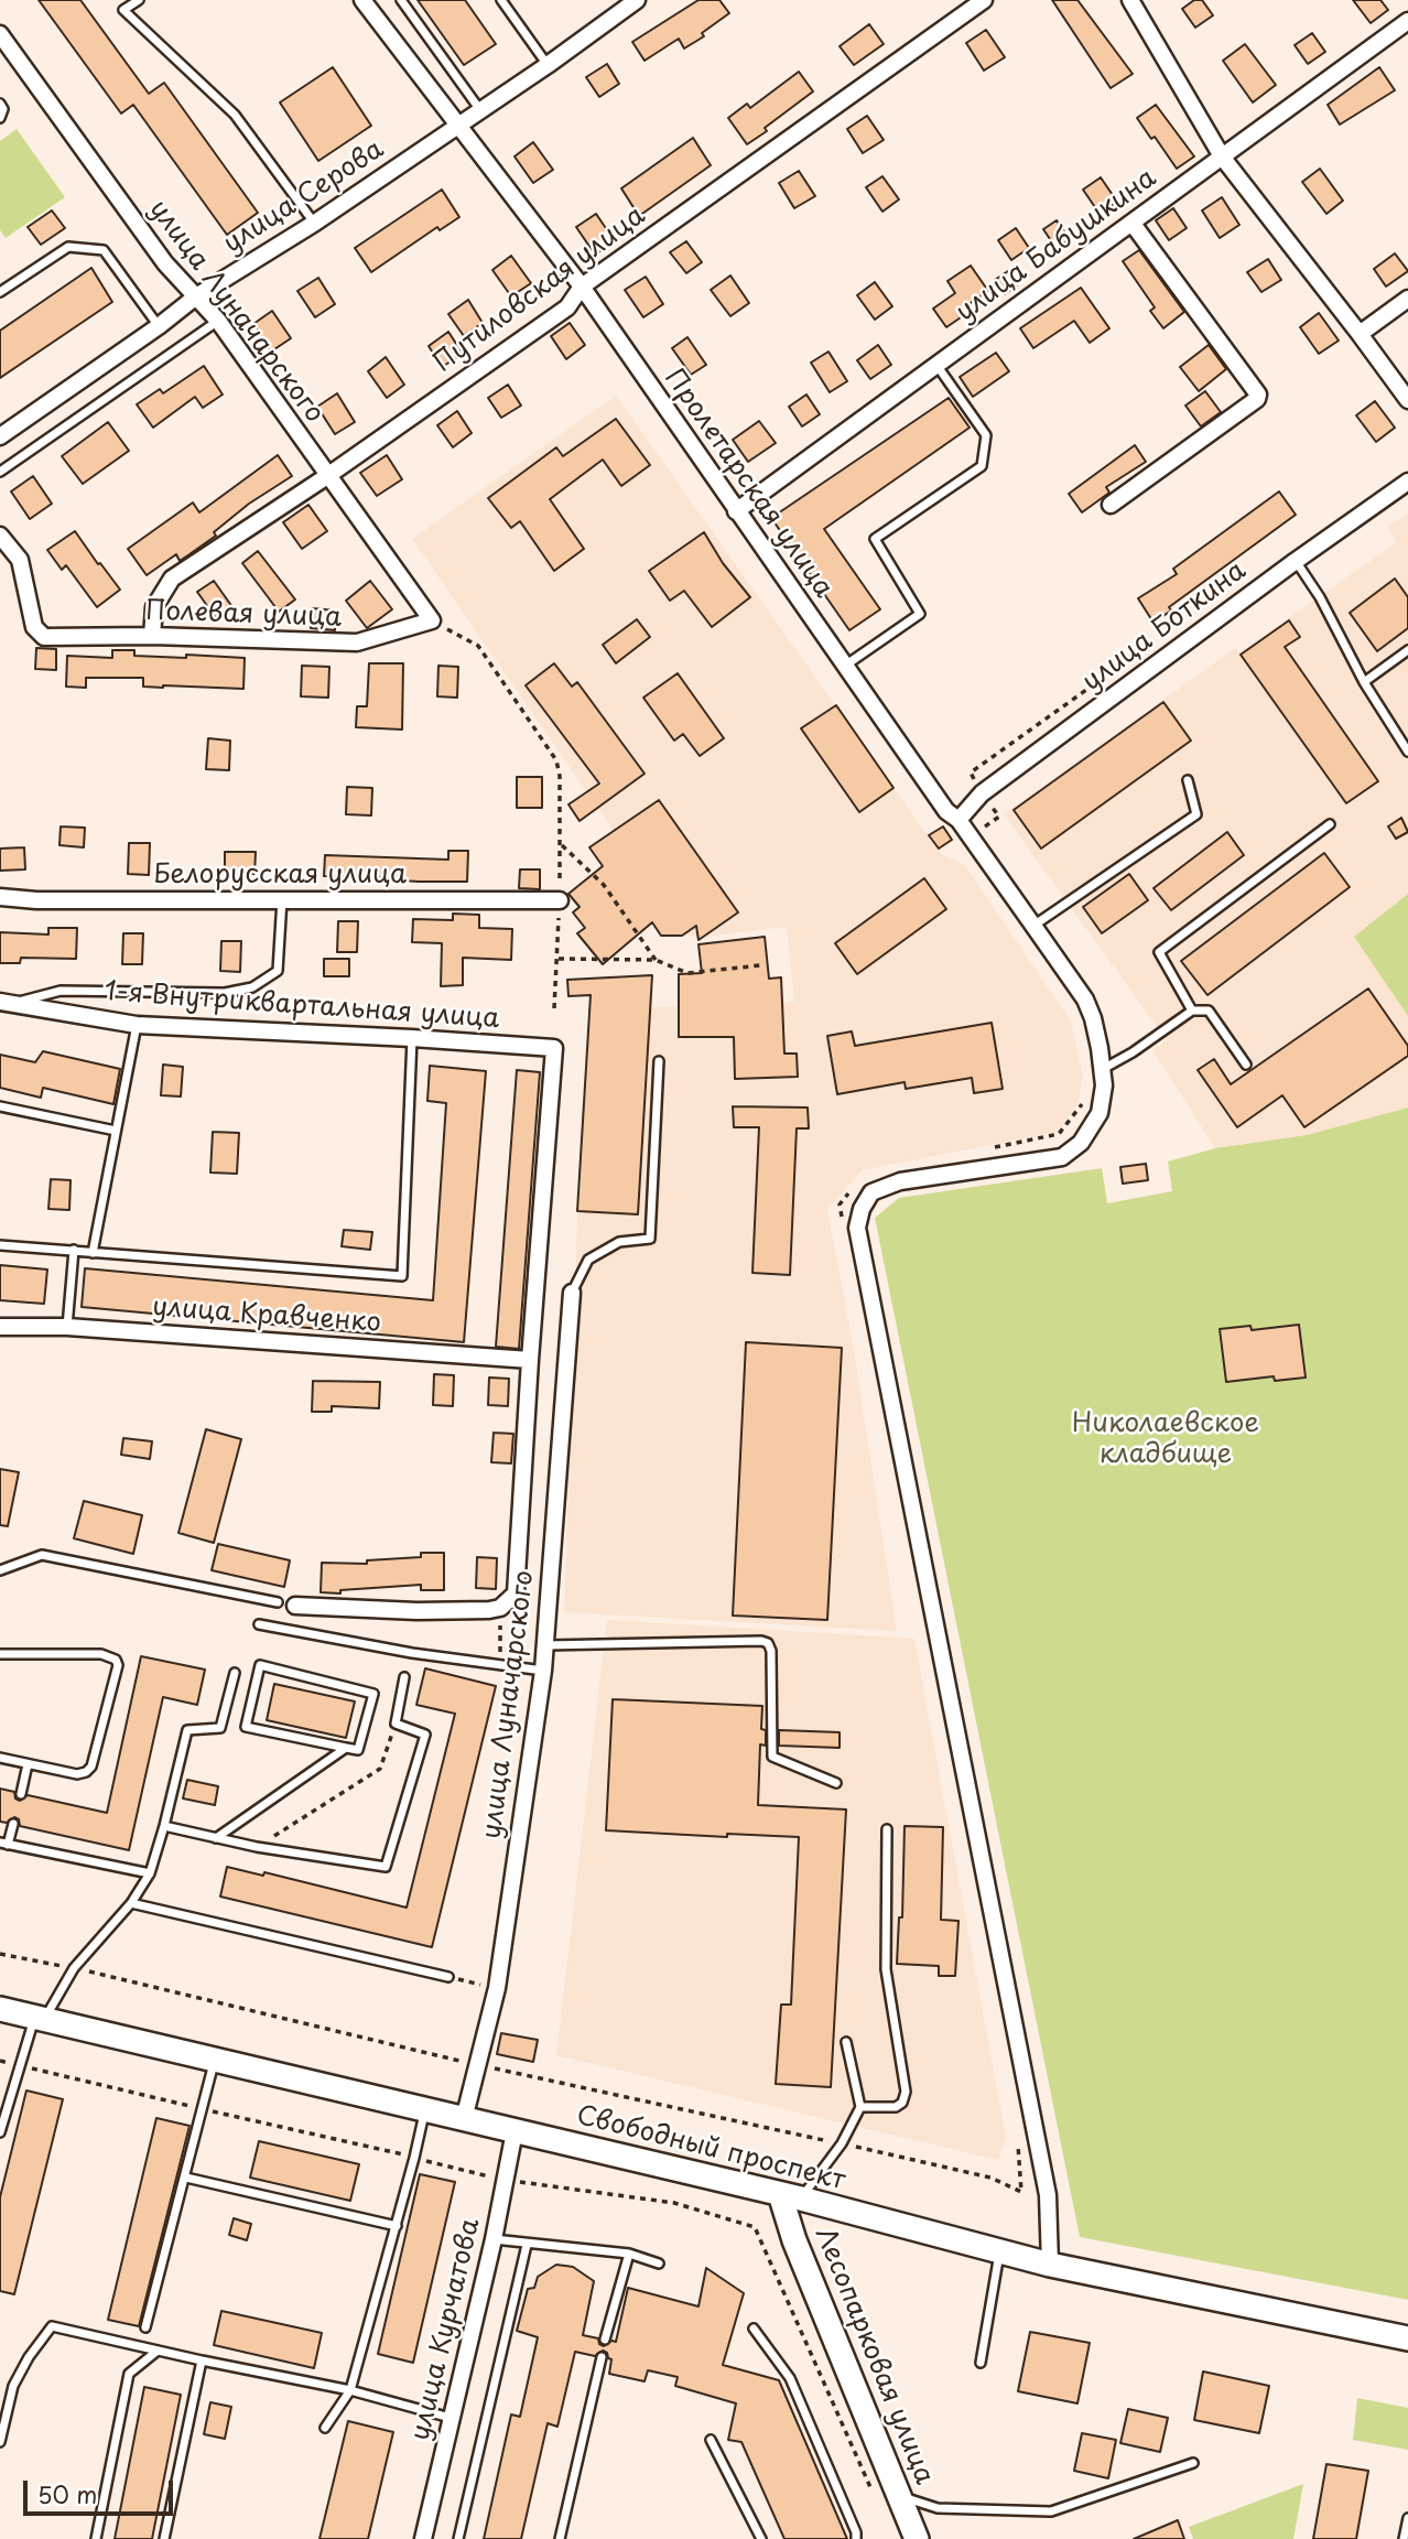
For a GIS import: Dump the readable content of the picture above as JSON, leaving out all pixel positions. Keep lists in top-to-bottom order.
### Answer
{
  "streets": {
    "main road": ["Свободный проспект", "Лесопарковая улица"],
    "street": [
      "улица Серова",
      "улица Бабушкина",
      "Путиловская улица",
      "улица Луначарского",
      "Пролетарская улица",
      "Полевая улица",
      "улица Боткина",
      "Белорусская улица",
      "1-я Внутриквартальная улица",
      "улица Кравченко",
      "улица Курчатова"
    ]
  },
  "crossings": [
    ["улица Серова", "улица Луначарского"],
    ["улица Серова", "Пролетарская улица"],
    ["улица Бабушкина", "Пролетарская улица"],
    ["Путиловская улица", "улица Луначарского"],
    ["Путиловская улица", "Пролетарская улица"],
    ["Путиловская улица", "Полевая улица"],
    ["улица Луначарского", "Полевая улица"],
    ["улица Луначарского", "1-я Внутриквартальная улица"],
    ["улица Луначарского", "улица Кравченко"],
    ["улица Луначарского", "Свободный проспект"],
    ["Пролетарская улица", "улица Боткина"],
    ["Пролетарская улица", "Свободный проспект"],
    ["Свободный проспект", "улица Курчатова"],
    ["Свободный проспект", "Лесопарковая улица"]
  ],
  "parks": ["Николаевское кладбище"],
  "scale_bar": "50 m"
}
